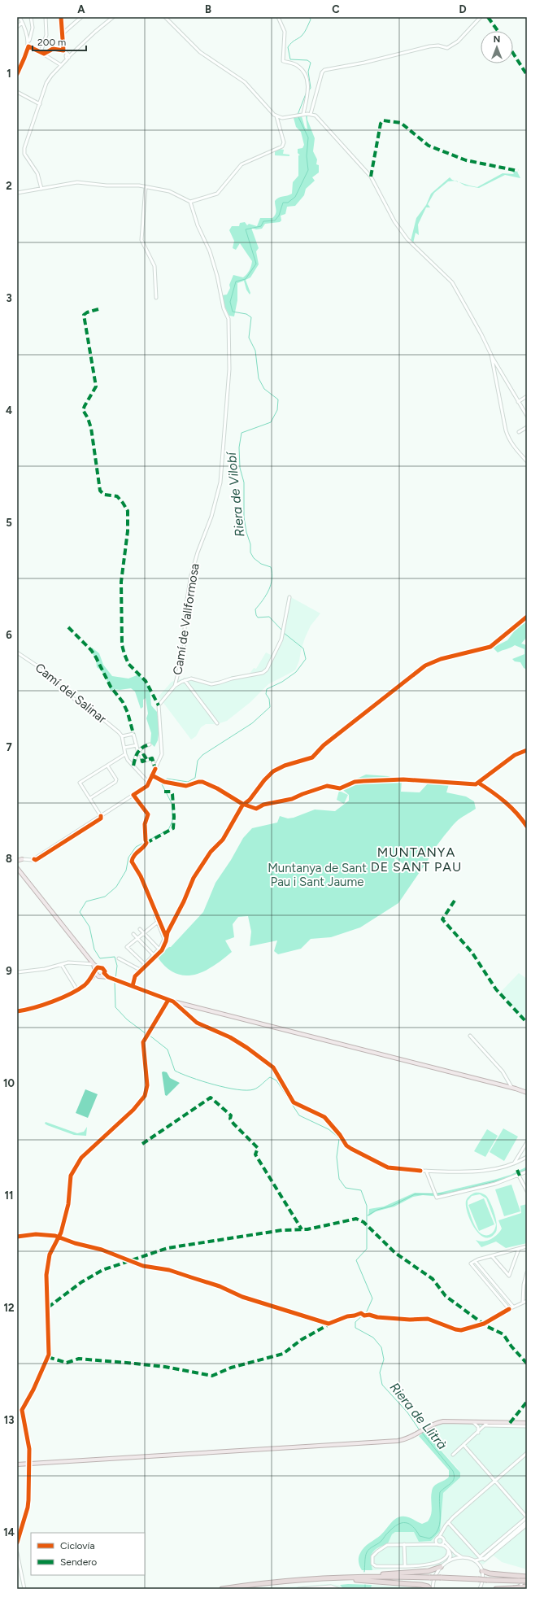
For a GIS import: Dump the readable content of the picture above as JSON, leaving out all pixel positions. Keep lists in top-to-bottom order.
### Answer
{
  "streets": {
    "street": ["Camí de Vallformosa", "Camí del Salinar"]
  },
  "districts": ["MUNTANYA DE SANT PAU"],
  "water": ["Riera de Vilobí", "Riera de Llitrà"],
  "parks": ["Muntanya de Sant Pau i Sant Jaume"],
  "legend": ["Ciclovía", "Sendero"],
  "scale_bar": "200 m",
  "north": "top",
  "grid": {
    "columns": [
      "A",
      "B",
      "C",
      "D"
    ],
    "rows": [
      "1",
      "2",
      "3",
      "4",
      "5",
      "6",
      "7",
      "8",
      "9",
      "10",
      "11",
      "12",
      "13",
      "14"
    ]
  }
}
